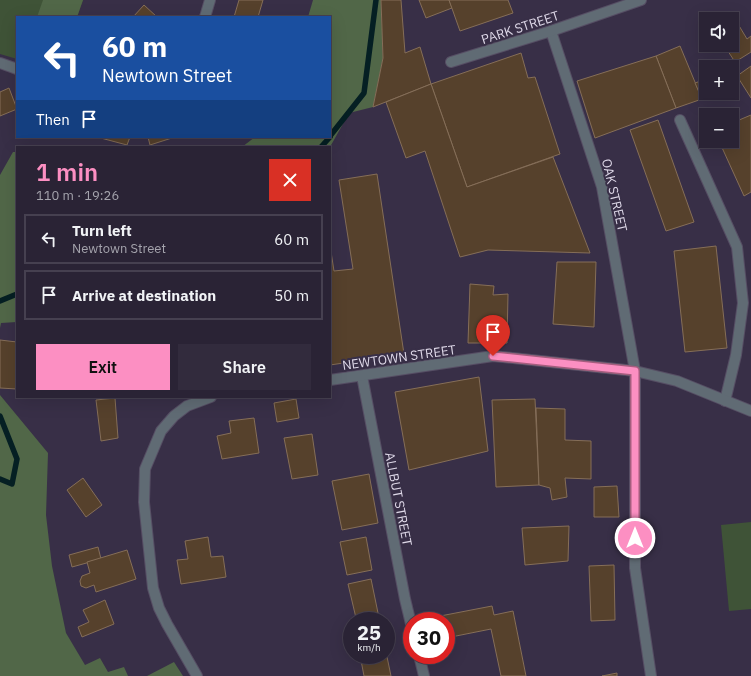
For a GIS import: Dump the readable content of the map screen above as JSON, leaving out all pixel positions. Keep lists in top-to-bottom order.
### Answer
{
  "streets": {
    "street": [
      "PARK STREET",
      "OAK STREET",
      "NEWTOWN STREET",
      "ALLBUT STREET"
    ]
  },
  "crossings": [
    ["PARK STREET", "OAK STREET"],
    ["OAK STREET", "NEWTOWN STREET"],
    ["NEWTOWN STREET", "ALLBUT STREET"]
  ],
  "page": {
    "map_buttons": ["+", "−"],
    "turn": ["60 m", "Newtown Street"],
    "then": "Then",
    "heading": ["1 min", "110 m · 19:26"],
    "list": [
      {
        "name": "Turn left",
        "note": "Newtown Street",
        "value": "60 m"
      },
      {
        "name": "Arrive at destination",
        "value": "50 m"
      }
    ],
    "buttons": ["Exit", "Share"],
    "speed": "25 km/h",
    "limit": "30"
  }
}
